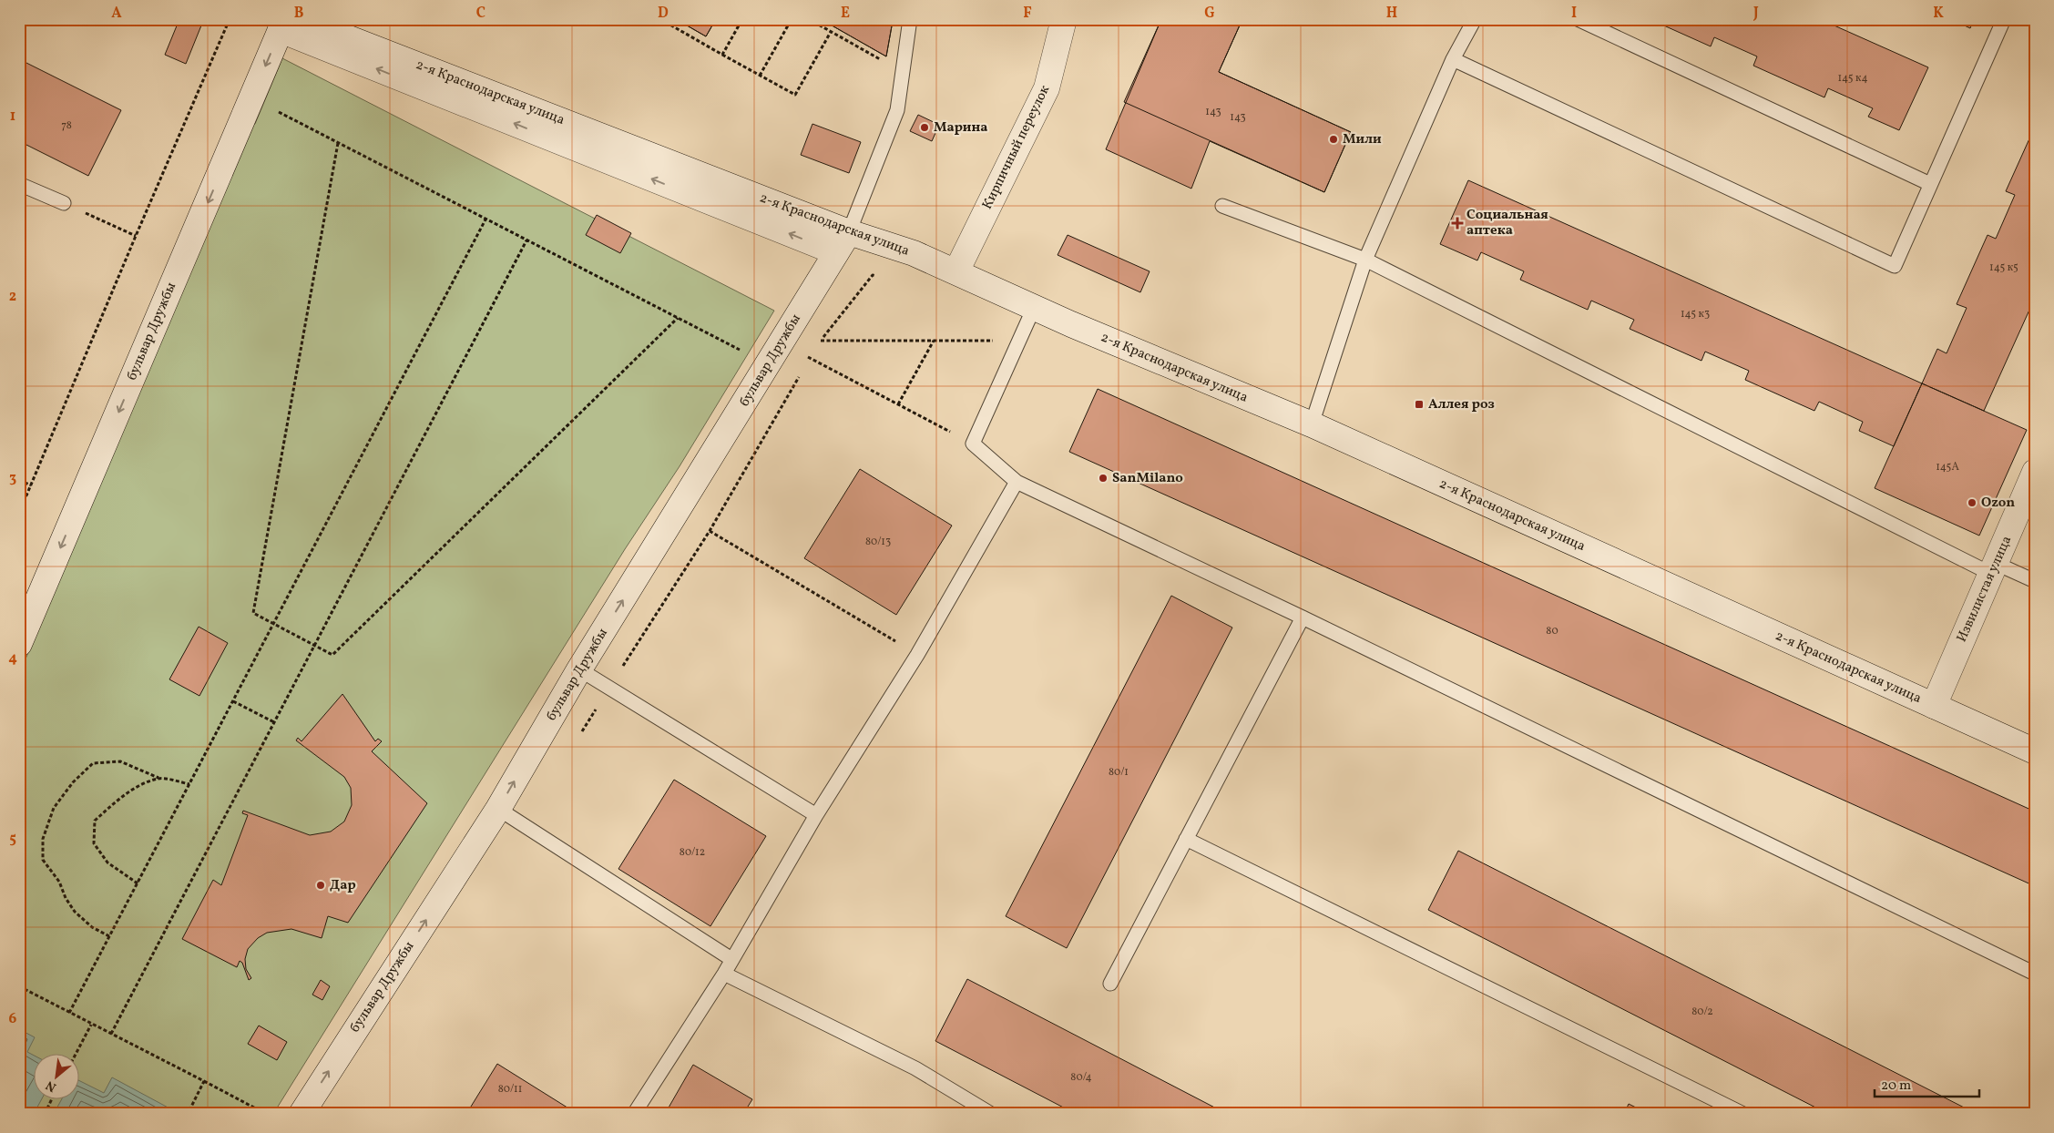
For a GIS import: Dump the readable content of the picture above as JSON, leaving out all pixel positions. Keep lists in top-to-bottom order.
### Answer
{
  "streets": {
    "street": [
      "2-я Краснодарская улица",
      "Кирпичный переулок",
      "бульвар Дружбы",
      "Извилистая улица"
    ]
  },
  "crossings": [
    ["2-я Краснодарская улица", "Кирпичный переулок"],
    ["2-я Краснодарская улица", "бульвар Дружбы"],
    ["2-я Краснодарская улица", "Извилистая улица"]
  ],
  "places": {
    "other": [
      "Марина",
      "Мили",
      "SanMilano",
      "Ozon",
      "Дар"
    ],
    "health": ["Социальная аптека"],
    "transit": ["Аллея роз"]
  },
  "house_numbers": [
    "145 к4",
    "143",
    "143",
    "78",
    "145 к5",
    "145 к3",
    "145А",
    "80/13",
    "80",
    "80/1",
    "80/12",
    "80/2",
    "80/4",
    "80/11"
  ],
  "scale_bar": "20 m",
  "north": "bottom left",
  "grid": {
    "columns": [
      "A",
      "B",
      "C",
      "D",
      "E",
      "F",
      "G",
      "H",
      "I",
      "J",
      "K"
    ],
    "rows": [
      "1",
      "2",
      "3",
      "4",
      "5",
      "6"
    ]
  }
}
